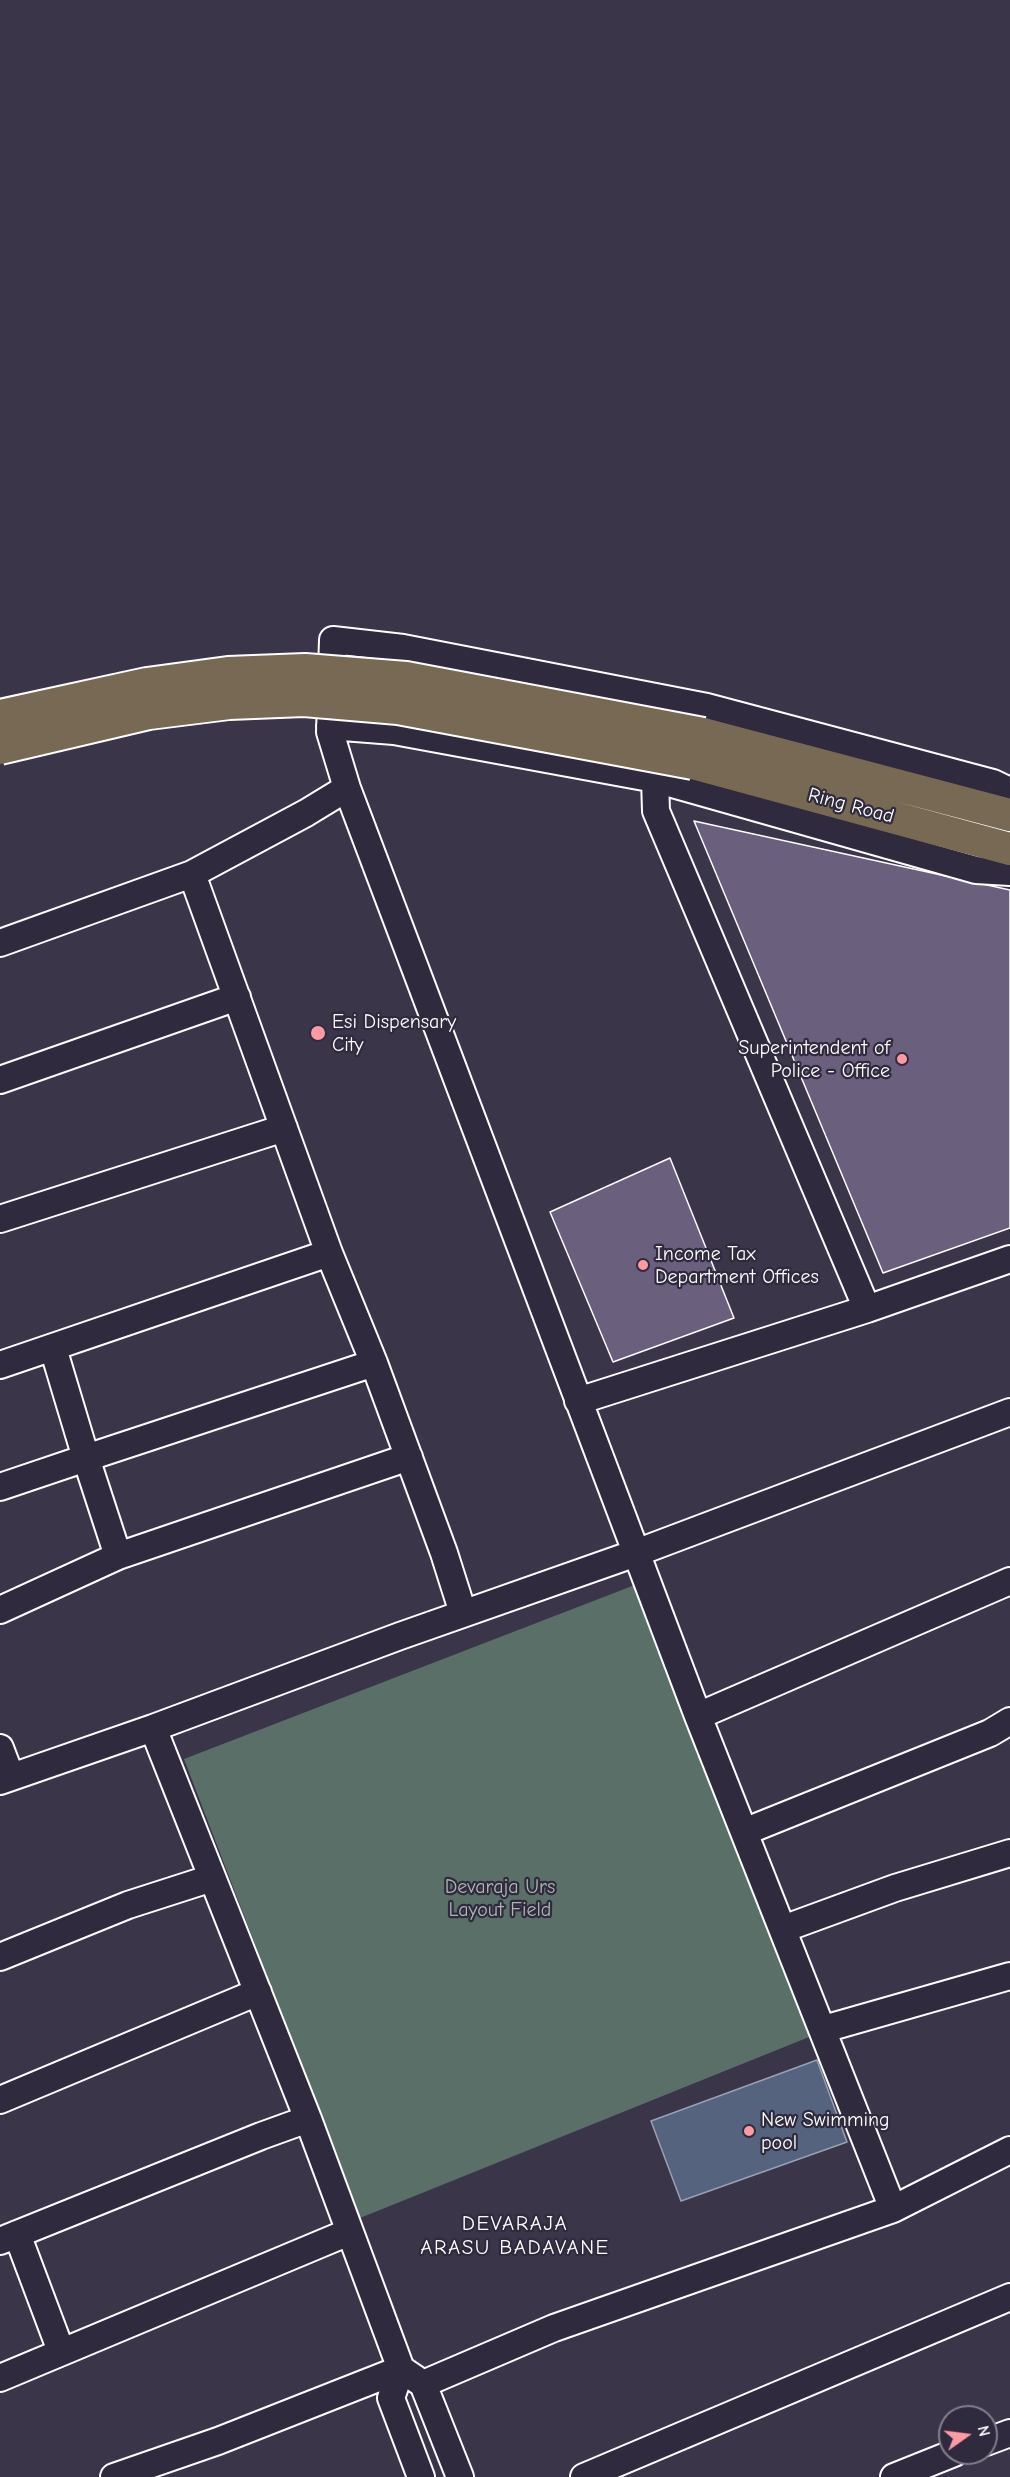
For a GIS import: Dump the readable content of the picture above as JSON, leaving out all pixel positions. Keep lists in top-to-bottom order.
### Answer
{
  "streets": {
    "main road": ["Ring Road"]
  },
  "districts": ["DEVARAJA ARASU BADAVANE"],
  "parks": ["Devaraja Urs Layout Field"],
  "places": [
    "Esi Dispensary City",
    "Superintendent of Police - Office",
    "Income Tax Department Offices",
    "New Swimming pool"
  ],
  "north": "right"
}
